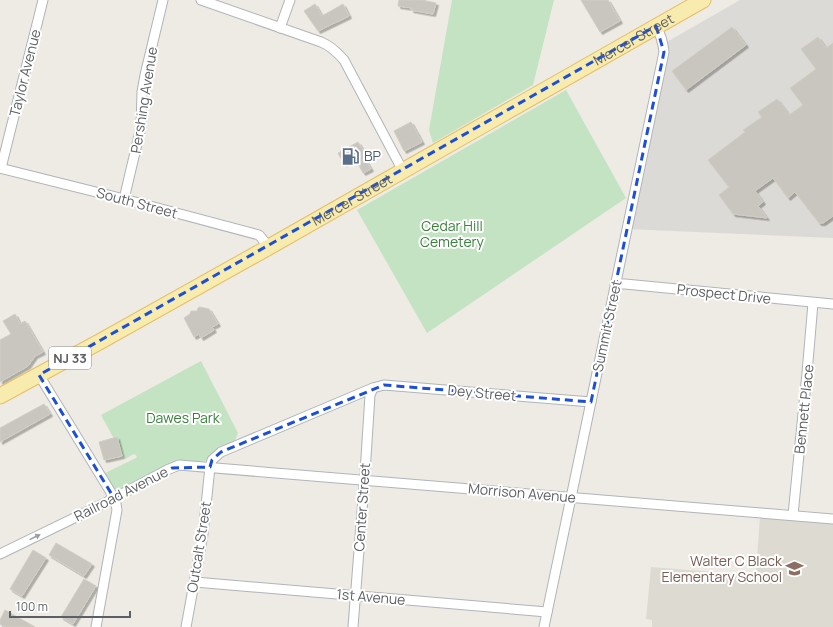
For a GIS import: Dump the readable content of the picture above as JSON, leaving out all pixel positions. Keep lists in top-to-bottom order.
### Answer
{
  "streets": {
    "main road": ["Mercer Street", "NJ 33"],
    "street": [
      "Taylor Avenue",
      "Pershing Avenue",
      "South Street",
      "Prospect Drive",
      "Summit Street",
      "Dey Street",
      "Bennett Place",
      "Morrison Avenue",
      "Railroad Avenue",
      "Center Street",
      "Outcalt Street",
      "1st Avenue"
    ]
  },
  "crossings": [
    ["Mercer Street", "South Street"],
    ["Mercer Street", "Summit Street"],
    ["Taylor Avenue", "South Street"],
    ["Pershing Avenue", "South Street"],
    ["Prospect Drive", "Summit Street"],
    ["Prospect Drive", "Bennett Place"],
    ["Summit Street", "Dey Street"],
    ["Summit Street", "Morrison Avenue"],
    ["Summit Street", "1st Avenue"],
    ["Dey Street", "Center Street"],
    ["Bennett Place", "Morrison Avenue"],
    ["Morrison Avenue", "Railroad Avenue"],
    ["Morrison Avenue", "Center Street"],
    ["Morrison Avenue", "Outcalt Street"],
    ["Railroad Avenue", "Outcalt Street"],
    ["Center Street", "1st Avenue"],
    ["Outcalt Street", "1st Avenue"]
  ],
  "one_way": ["Railroad Avenue"],
  "parks": ["Cedar Hill Cemetery", "Dawes Park"],
  "places": {
    "fuel station": ["BP"],
    "school or university": ["Walter C Black Elementary School"]
  },
  "scale_bar": "100 m"
}
